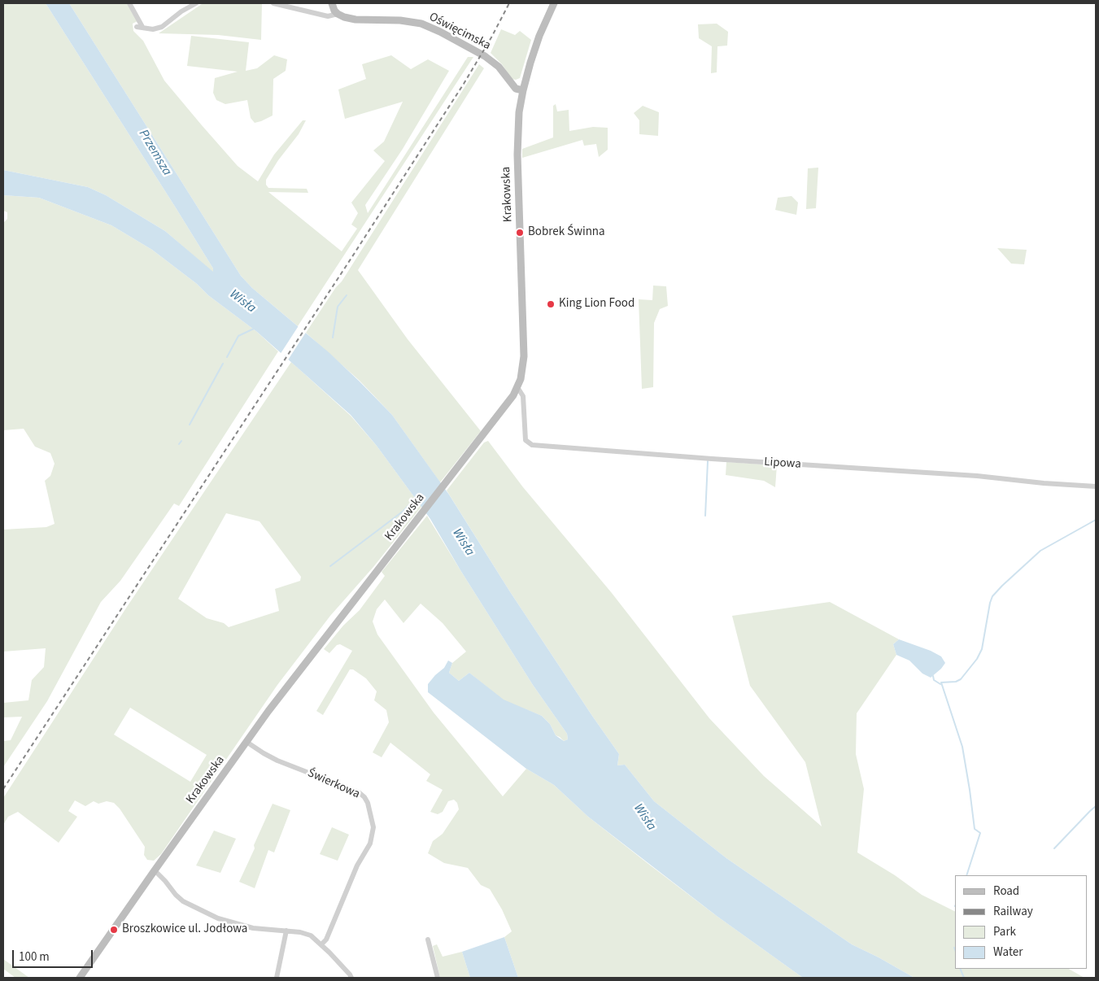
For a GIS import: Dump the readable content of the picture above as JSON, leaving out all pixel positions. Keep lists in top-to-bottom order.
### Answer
{
  "streets": {
    "street": [
      "Oświęcimska",
      "Krakowska",
      "Lipowa",
      "Świerkowa"
    ]
  },
  "crossings": [
    ["Oświęcimska", "Krakowska"],
    ["Krakowska", "Lipowa"],
    ["Krakowska", "Świerkowa"]
  ],
  "water": ["Przemsza", "Wisła"],
  "places": ["Bobrek Świnna", "King Lion Food", "Broszkowice ul. Jodłowa"],
  "legend": [
    "Road",
    "Railway",
    "Park",
    "Water"
  ],
  "scale_bar": "100 m"
}
